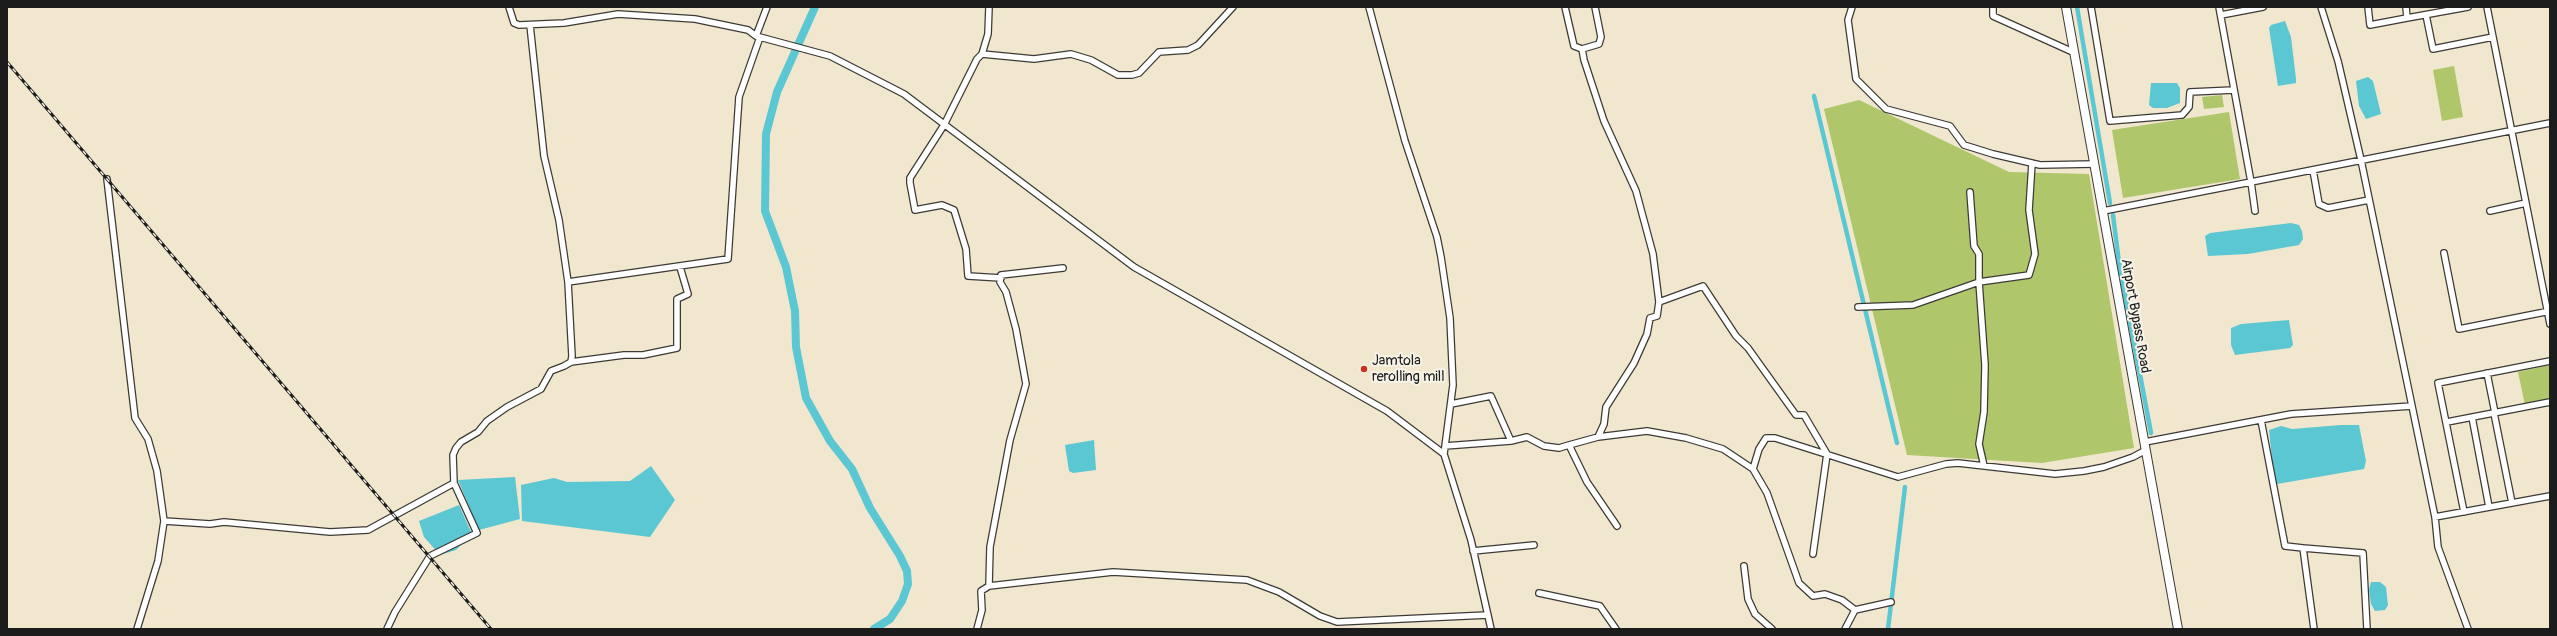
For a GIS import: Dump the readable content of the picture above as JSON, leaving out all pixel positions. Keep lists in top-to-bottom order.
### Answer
{
  "streets": {
    "street": ["Airport Bypass Road"]
  },
  "places": ["Jamtola rerolling mill"]
}
